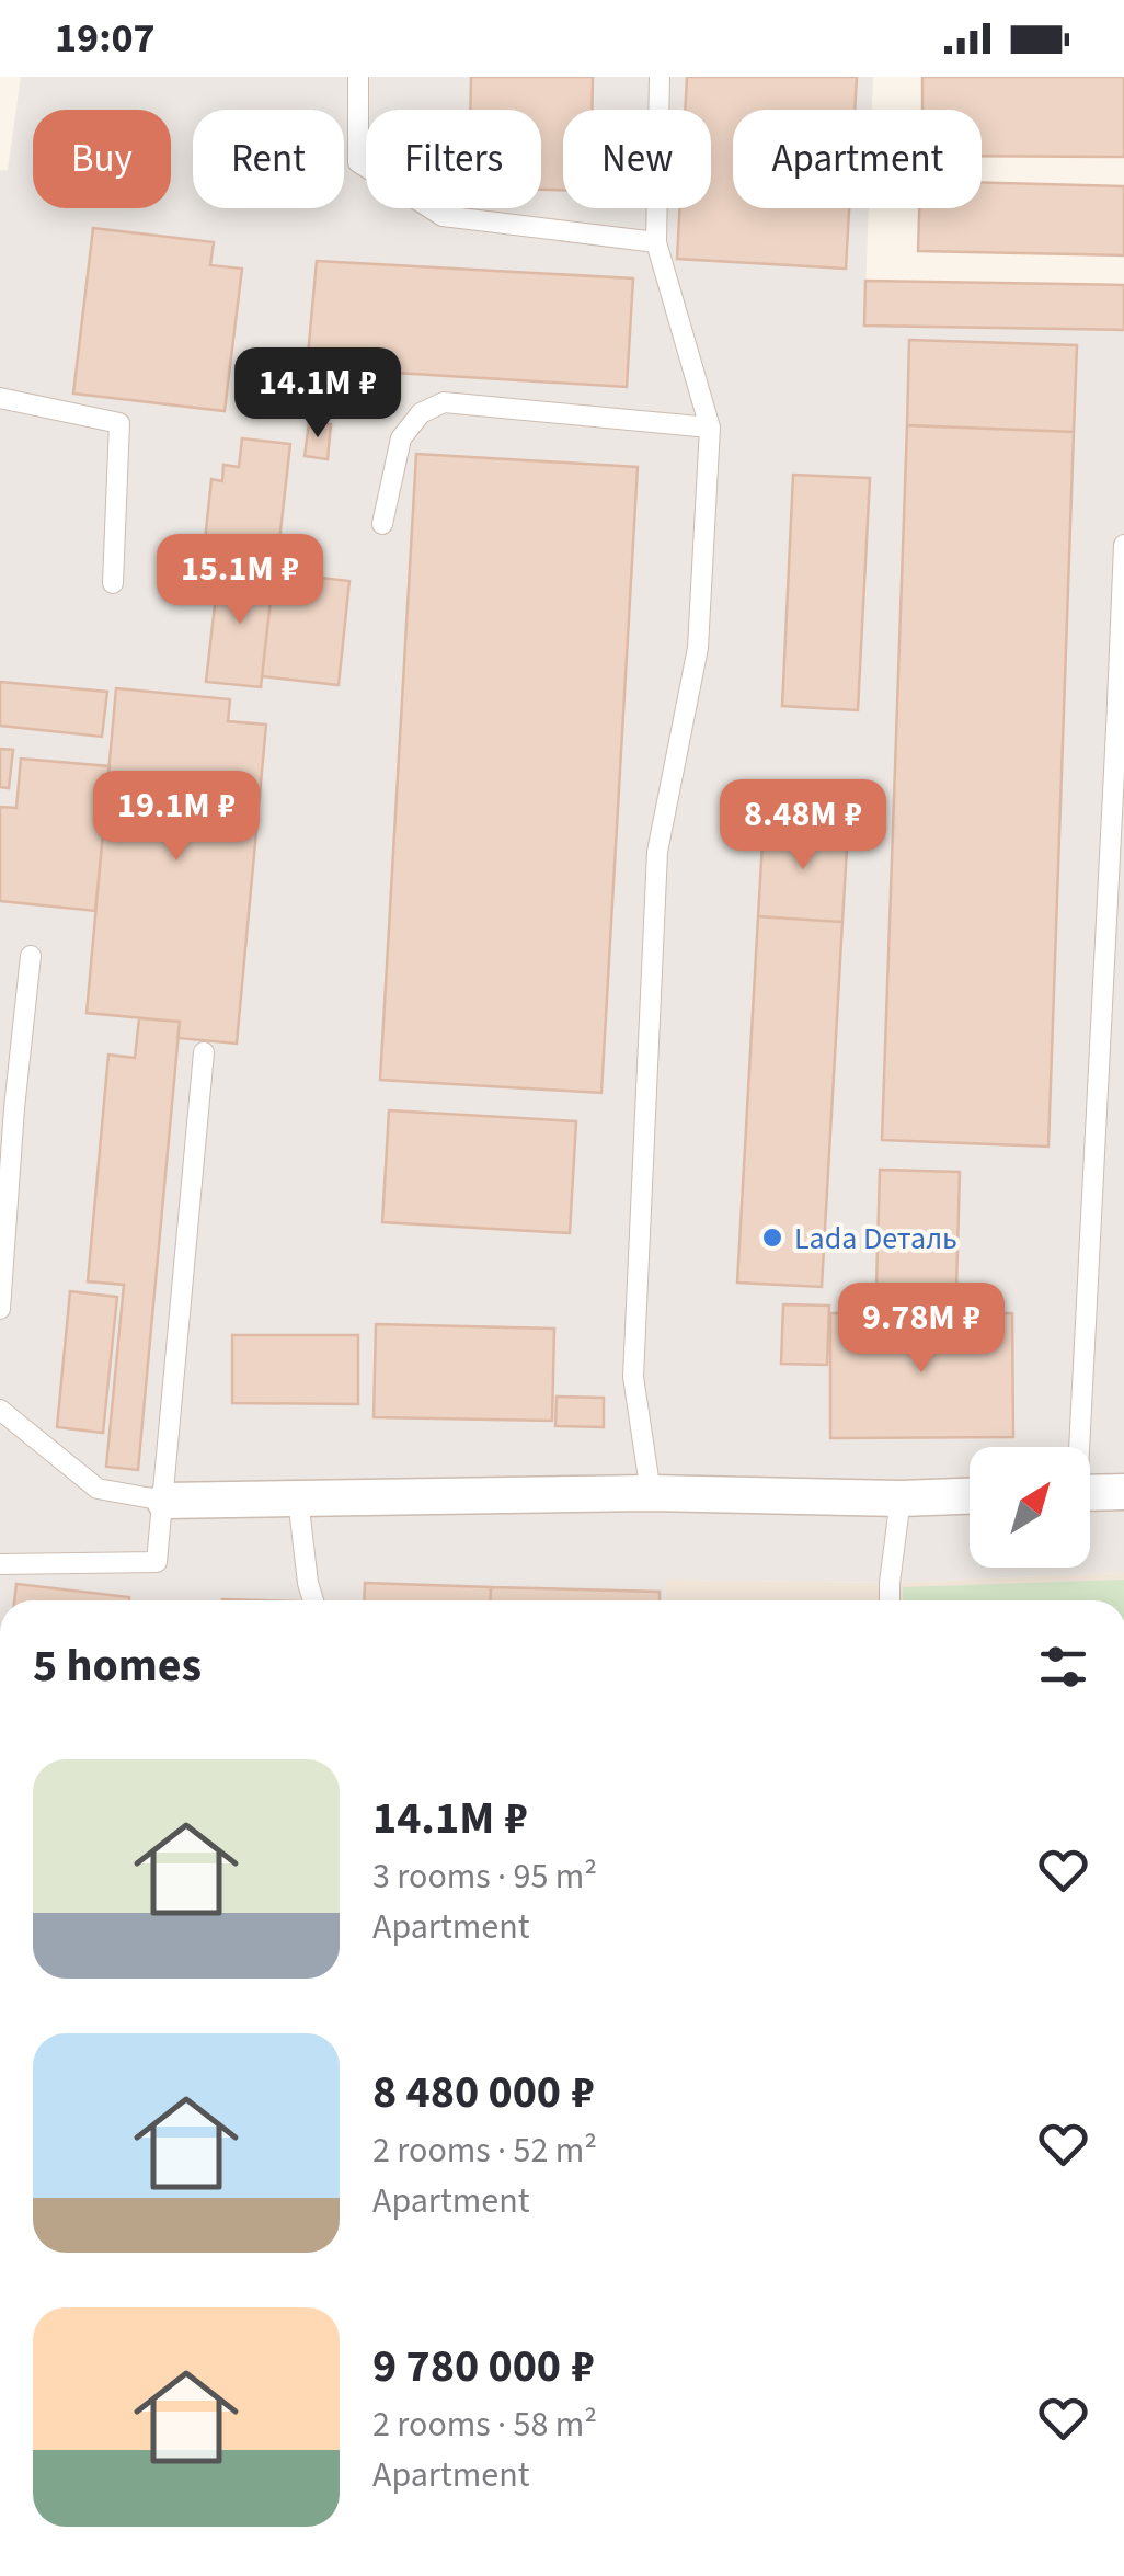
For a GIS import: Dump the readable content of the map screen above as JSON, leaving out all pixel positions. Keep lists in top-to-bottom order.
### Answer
{
  "places": ["Lada Dеталь"],
  "north": "top right",
  "page": {
    "status": "19:07",
    "chip": [
      "Buy",
      "Rent",
      "Filters",
      "New",
      "Apartment"
    ],
    "price": [
      "14.1M ₽",
      "15.1M ₽",
      "19.1M ₽",
      "8.48M ₽",
      "9.78M ₽"
    ],
    "heading": "5 homes",
    "list": [
      {
        "name": "14.1M ₽",
        "note": "3 rooms · 95 m² · Apartment"
      },
      {
        "name": "8 480 000 ₽",
        "note": "2 rooms · 52 m² · Apartment"
      },
      {
        "name": "9 780 000 ₽",
        "note": "2 rooms · 58 m² · Apartment"
      }
    ]
  }
}
